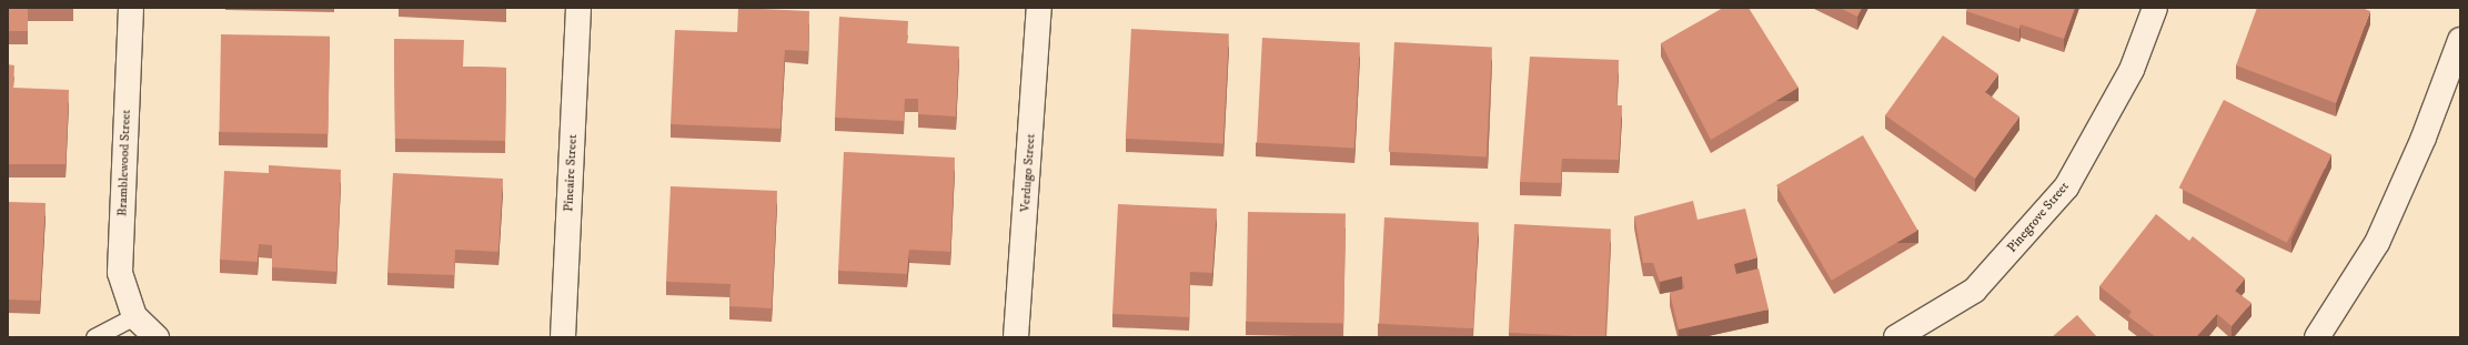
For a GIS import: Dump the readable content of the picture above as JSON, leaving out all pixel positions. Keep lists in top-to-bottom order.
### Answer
{
  "streets": {
    "street": [
      "Bramblewood Street",
      "Pineaire Street",
      "Verdugo Street",
      "Pinegrove Street"
    ]
  }
}
